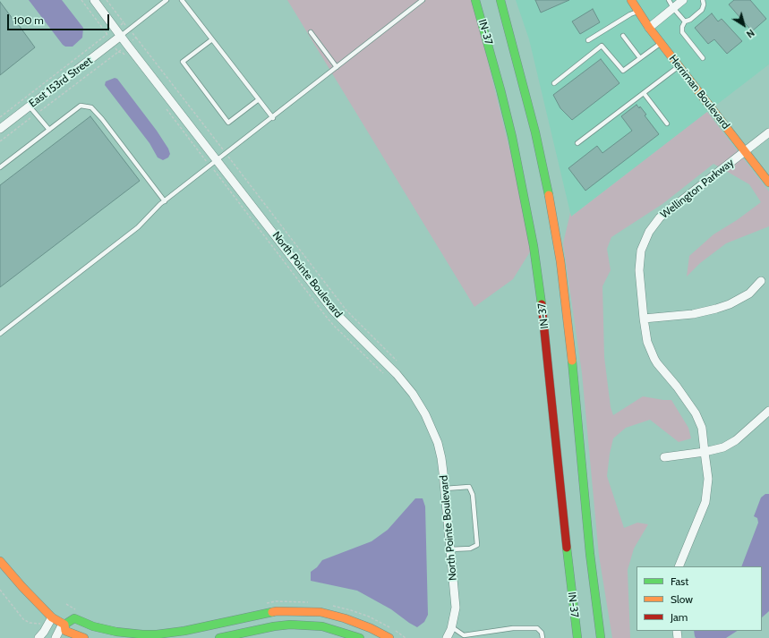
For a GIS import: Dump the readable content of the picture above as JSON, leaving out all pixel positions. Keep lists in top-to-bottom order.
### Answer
{
  "streets": {
    "main road": ["IN-37", "Herriman Boulevard"],
    "street": ["East 153rd Street", "Wellington Parkway", "North Pointe Boulevard"]
  },
  "crossings": [
    ["East 153rd Street", "North Pointe Boulevard"],
    ["Herriman Boulevard", "Wellington Parkway"]
  ],
  "legend": ["Fast", "Slow", "Jam"],
  "scale_bar": "100 m",
  "north": "bottom right"
}
